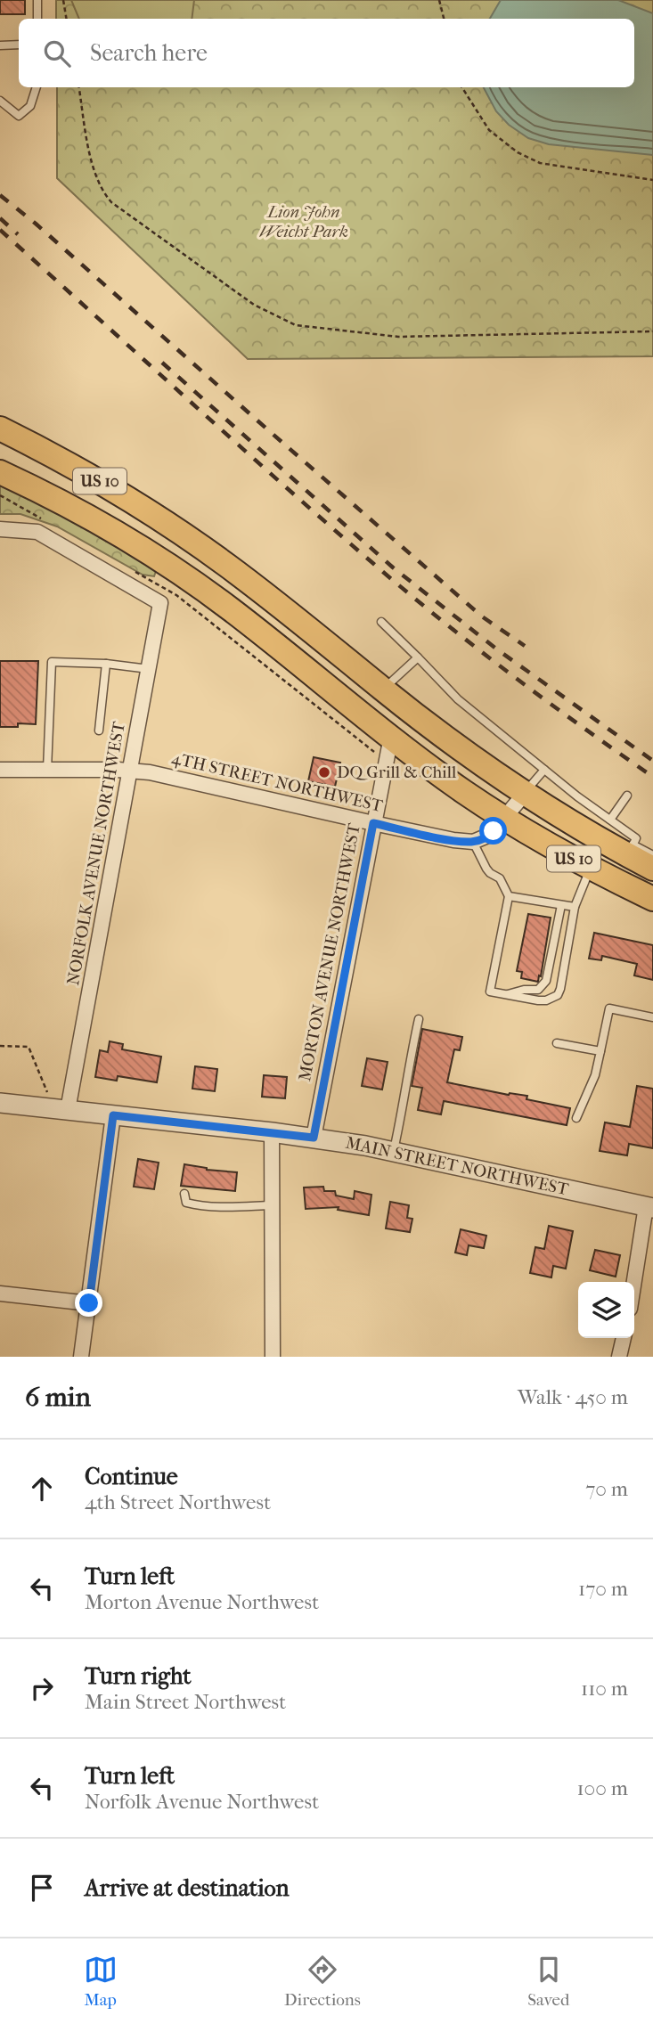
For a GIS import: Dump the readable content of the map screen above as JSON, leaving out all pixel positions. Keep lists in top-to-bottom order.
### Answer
{
  "streets": {
    "highway": ["US 10"],
    "street": [
      "4TH STREET NORTHWEST",
      "NORFOLK AVENUE NORTHWEST",
      "MORTON AVENUE NORTHWEST",
      "MAIN STREET NORTHWEST"
    ]
  },
  "crossings": [
    ["US 10", "MORTON AVENUE NORTHWEST"],
    ["4TH STREET NORTHWEST", "NORFOLK AVENUE NORTHWEST"],
    ["4TH STREET NORTHWEST", "MORTON AVENUE NORTHWEST"],
    ["NORFOLK AVENUE NORTHWEST", "MAIN STREET NORTHWEST"],
    ["MORTON AVENUE NORTHWEST", "MAIN STREET NORTHWEST"]
  ],
  "parks": ["Lion John Weicht Park"],
  "places": ["DQ Grill & Chill"],
  "page": {
    "search": "Search here",
    "heading": ["6 min", "Walk · 450 m"],
    "list": [
      ["Continue", "4th Street Northwest", "70 m"],
      ["Turn left", "Morton Avenue Northwest", "170 m"],
      ["Turn right", "Main Street Northwest", "110 m"],
      ["Turn left", "Norfolk Avenue Northwest", "100 m"],
      "Arrive at destination"
    ],
    "nav": ["Map", "Directions", "Saved"]
  }
}
